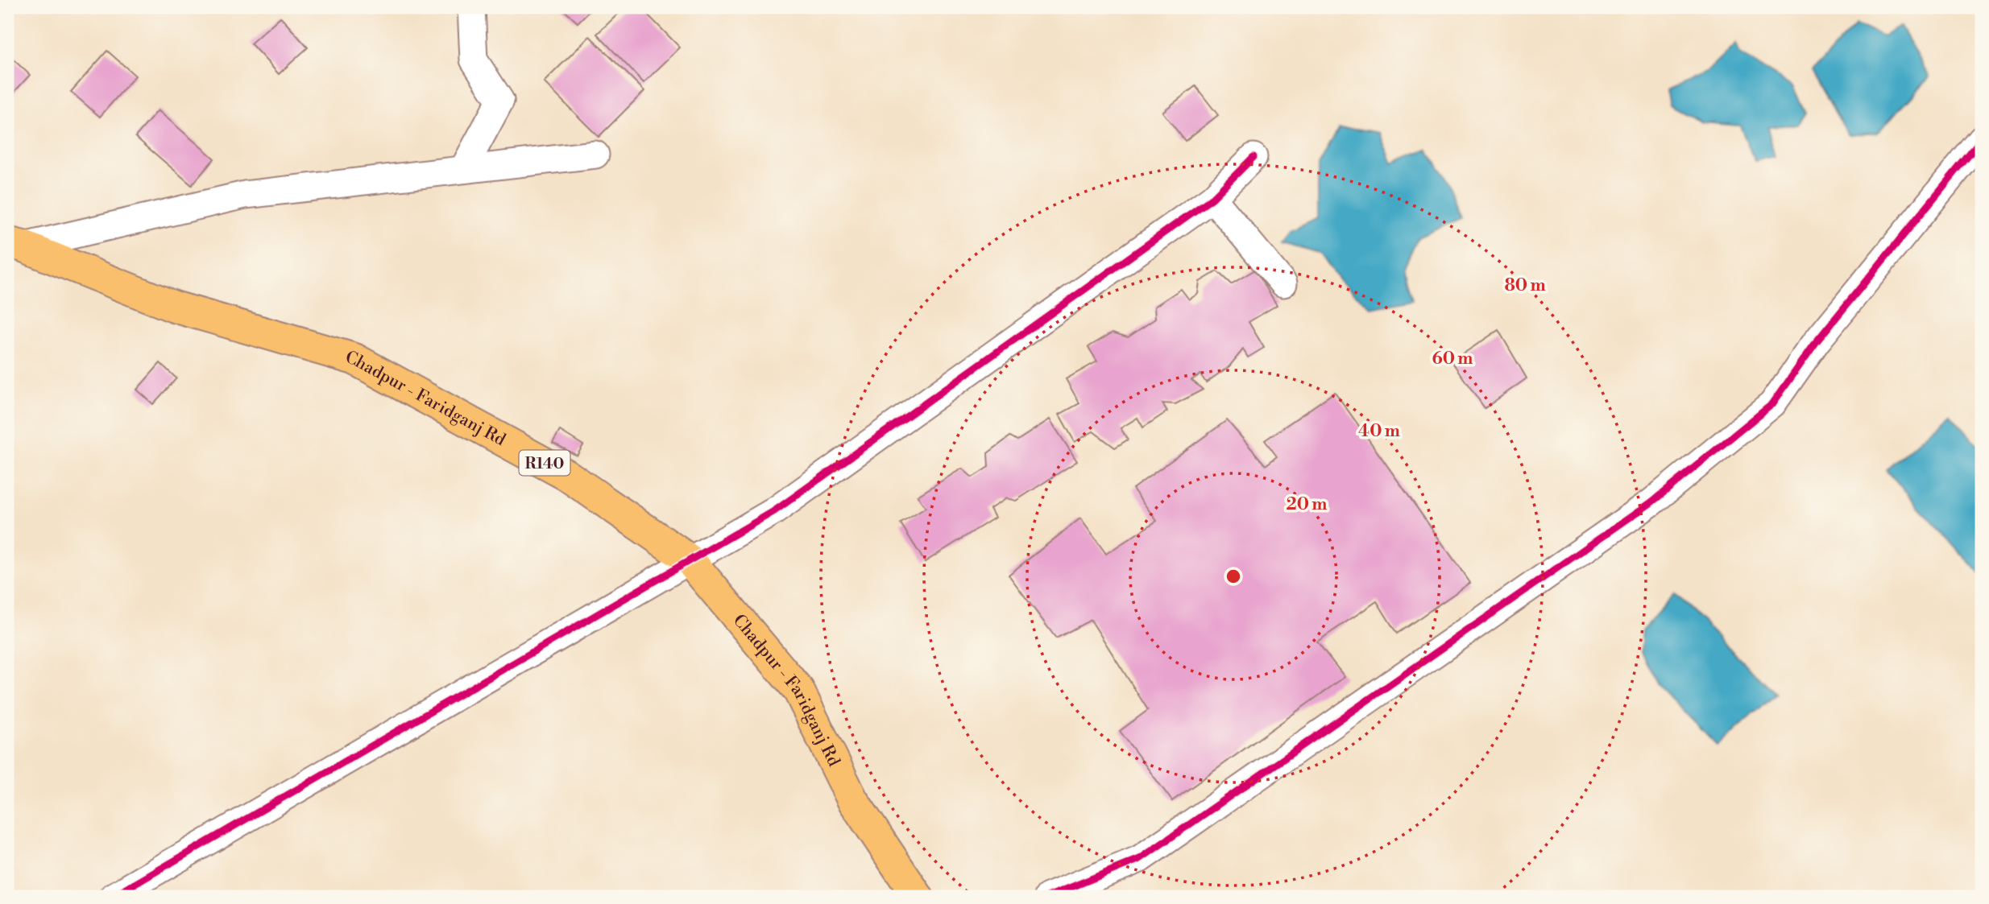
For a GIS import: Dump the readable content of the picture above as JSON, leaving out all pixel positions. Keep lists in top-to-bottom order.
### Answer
{
  "streets": {
    "main road": ["Chadpur - Faridganj Rd", "R140"]
  },
  "rings": [
    "80 m",
    "60 m",
    "40 m",
    "20 m"
  ]
}
